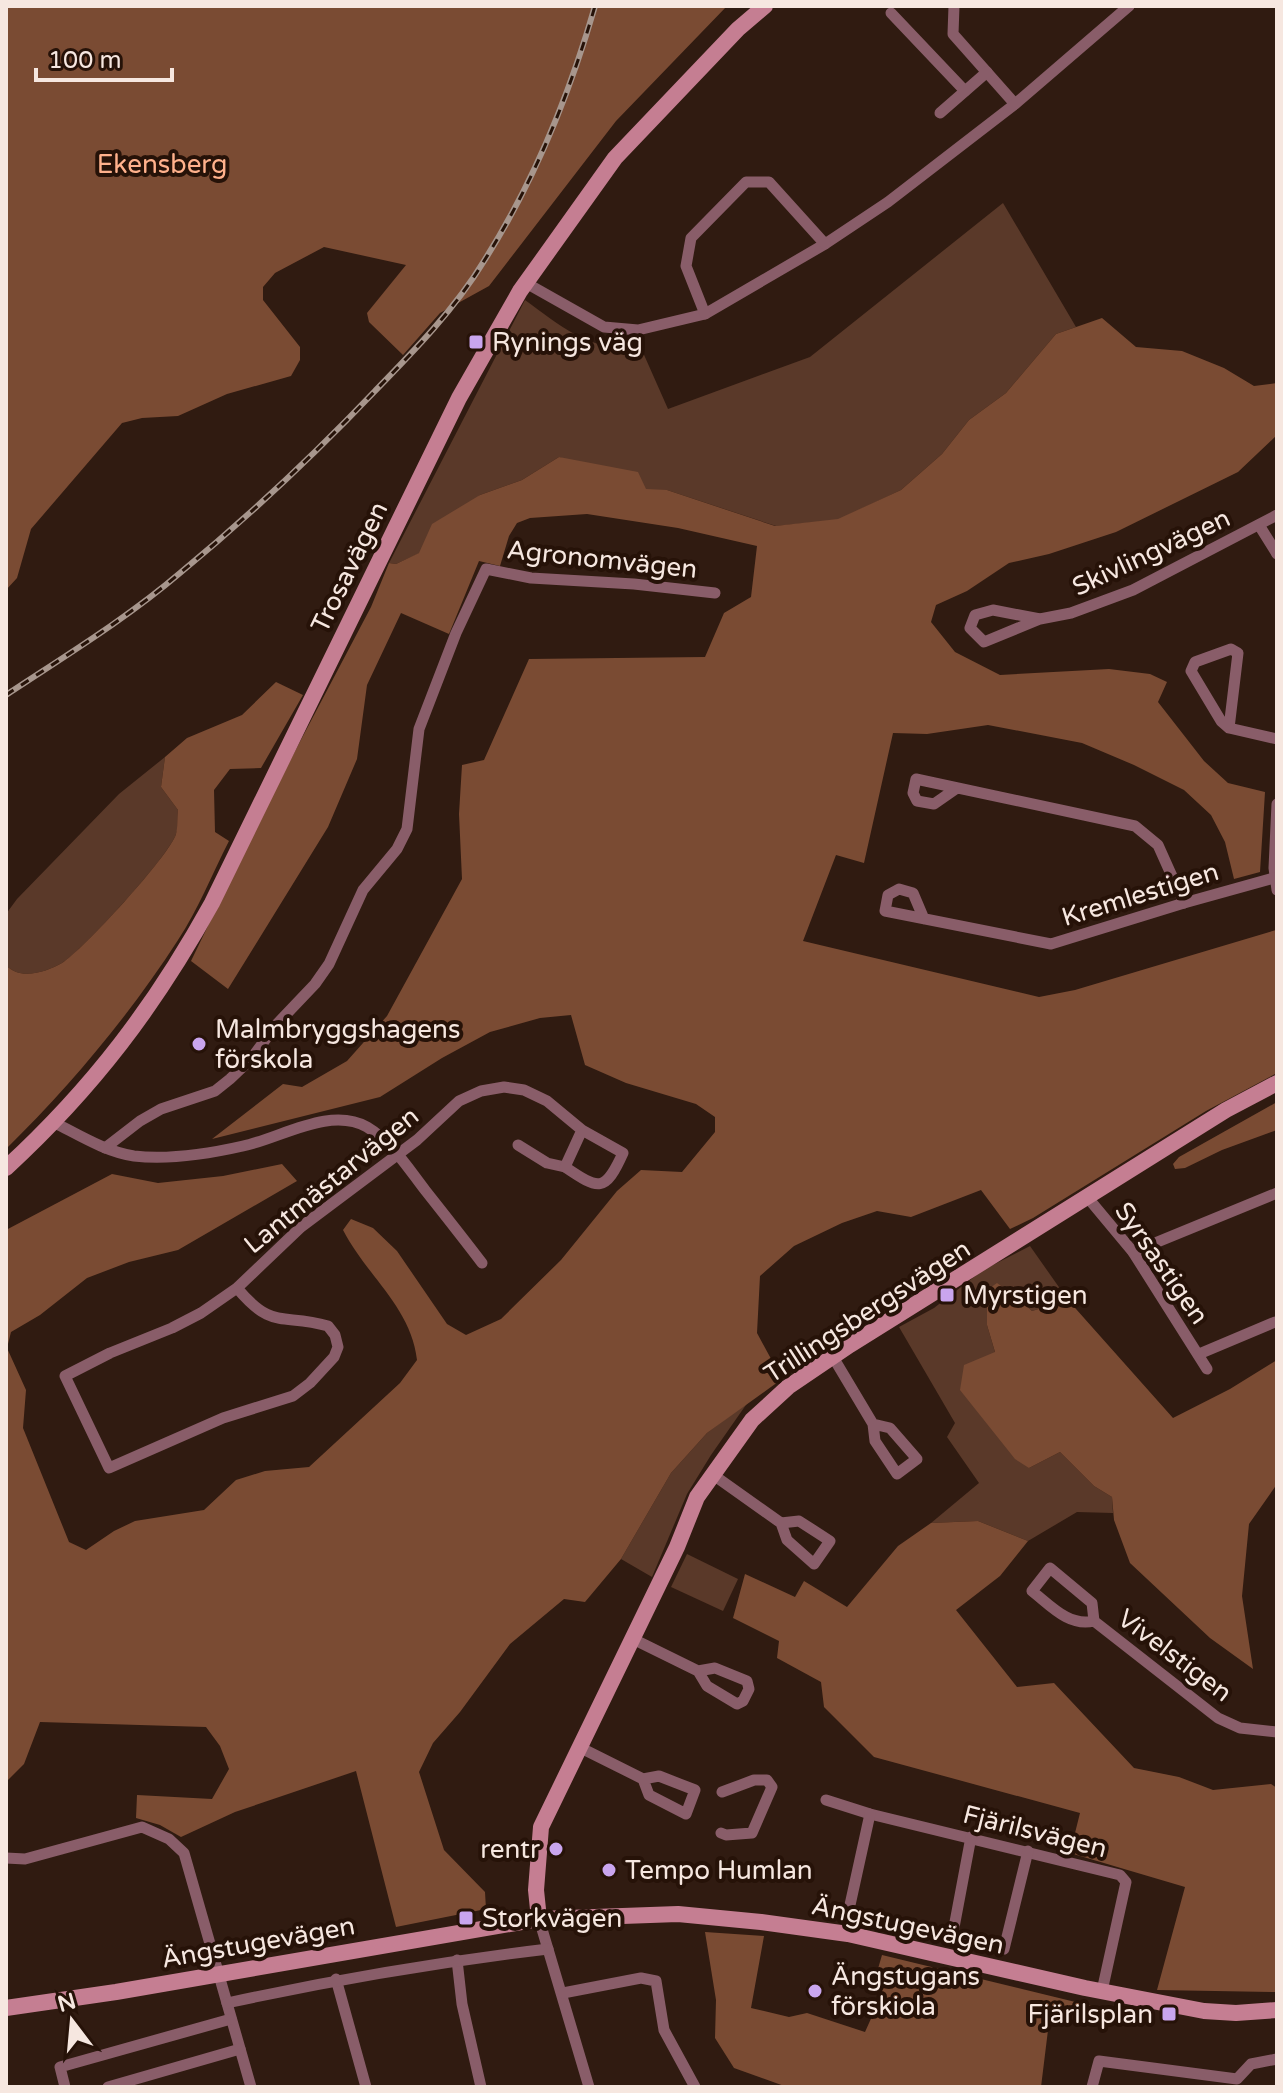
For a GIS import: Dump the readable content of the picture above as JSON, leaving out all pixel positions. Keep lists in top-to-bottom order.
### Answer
{
  "streets": {
    "street": [
      "Skivlingvägen",
      "Agronomvägen",
      "Trosavägen",
      "Kremlestigen",
      "Lantmästarvägen",
      "Syrsastigen",
      "Trillingsbergsvägen",
      "Vivelstigen",
      "Fjärilsvägen",
      "Ängstugevägen"
    ]
  },
  "crossings": [
    ["Syrsastigen", "Trillingsbergsvägen"],
    ["Trillingsbergsvägen", "Ängstugevägen"],
    ["Fjärilsvägen", "Ängstugevägen"]
  ],
  "parks": ["Ekensberg"],
  "places": {
    "transit": [
      "Rynings väg",
      "Myrstigen",
      "Storkvägen",
      "Fjärilsplan"
    ],
    "other": [
      "Malmbryggshagens förskola",
      "rentr",
      "Tempo Humlan",
      "Ängstugans förskiola"
    ]
  },
  "scale_bar": "100 m",
  "north": "top"
}
